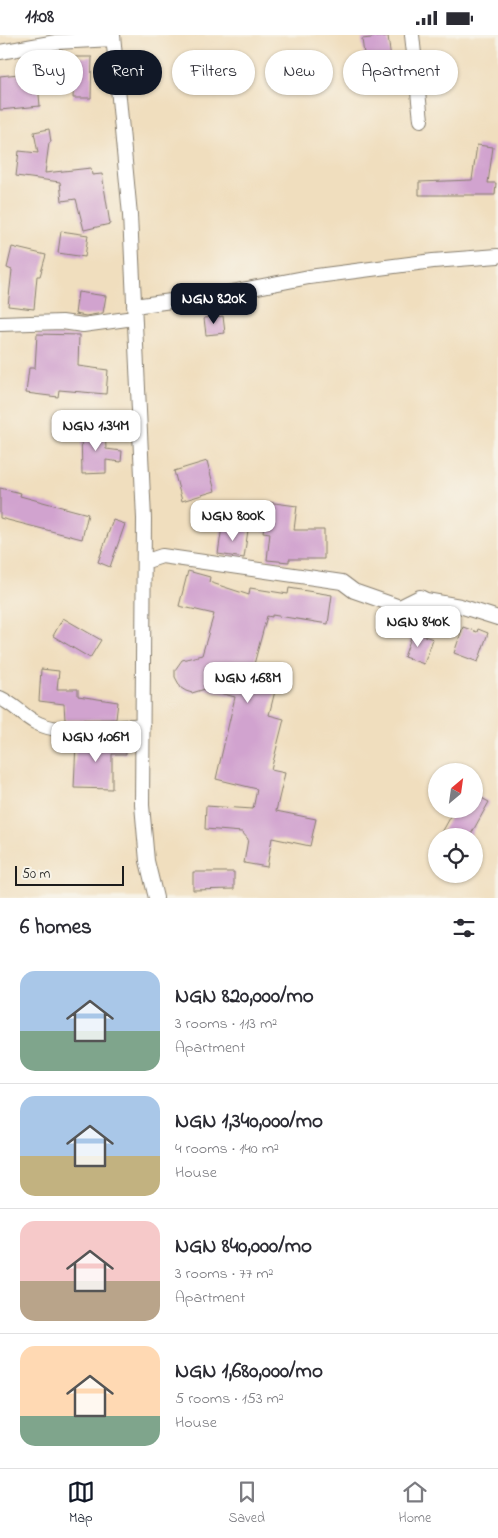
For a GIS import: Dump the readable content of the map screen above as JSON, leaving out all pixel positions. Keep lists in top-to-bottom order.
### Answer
{
  "scale_bar": "50 m",
  "north": "top right",
  "page": {
    "status": "11:08",
    "chip": [
      "Buy",
      "Rent",
      "Filters",
      "New",
      "Apartment"
    ],
    "price": [
      "NGN 820K",
      "NGN 1.34M",
      "NGN 800K",
      "NGN 840K",
      "NGN 1.68M",
      "NGN 1.06M"
    ],
    "scale": "50 m",
    "heading": "6 homes",
    "list": [
      {
        "name": "NGN 820,000/mo",
        "note": "3 rooms · 113 m² · Apartment"
      },
      {
        "name": "NGN 1,340,000/mo",
        "note": "4 rooms · 140 m² · House"
      },
      {
        "name": "NGN 840,000/mo",
        "note": "3 rooms · 77 m² · Apartment"
      },
      {
        "name": "NGN 1,680,000/mo",
        "note": "5 rooms · 153 m² · House"
      }
    ],
    "tabs": ["Map", "Saved", "Home"]
  }
}
